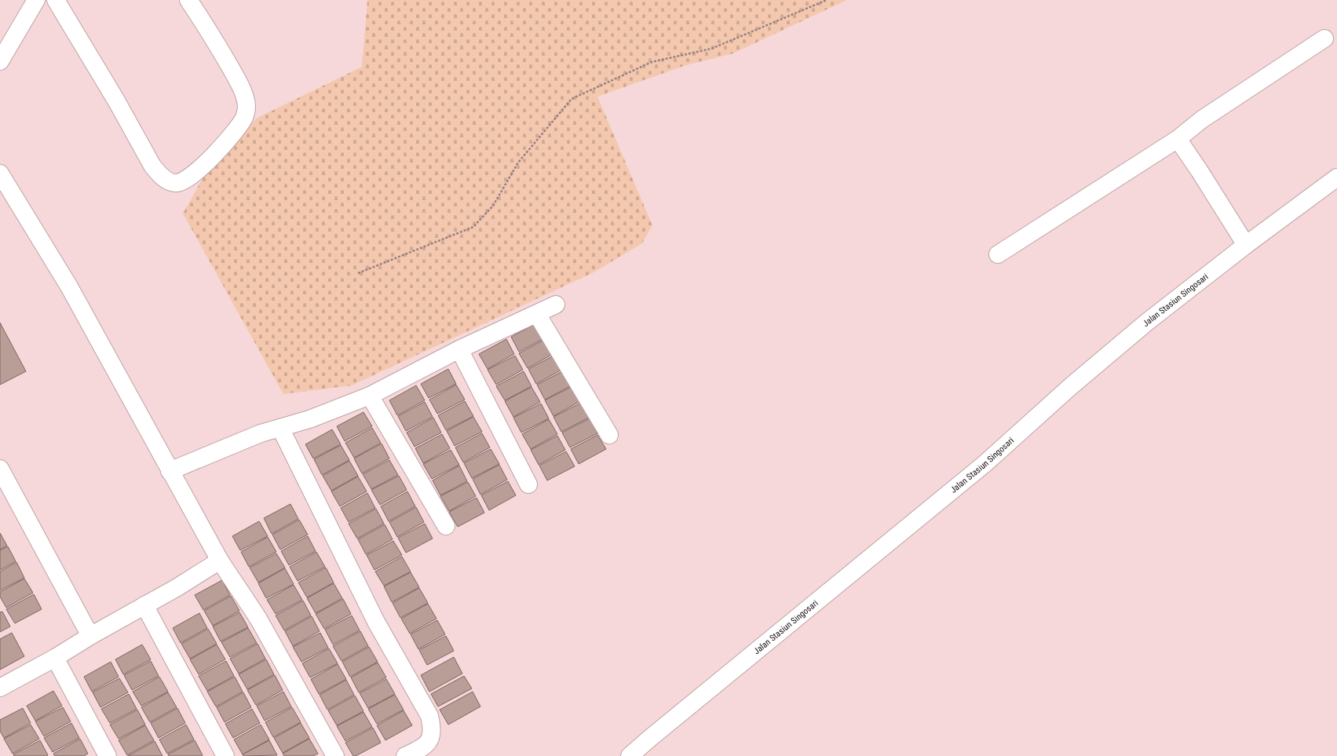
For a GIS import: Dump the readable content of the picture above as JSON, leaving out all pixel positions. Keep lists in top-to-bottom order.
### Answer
{
  "streets": {
    "street": ["Jalan Stasiun Singosari"]
  }
}
